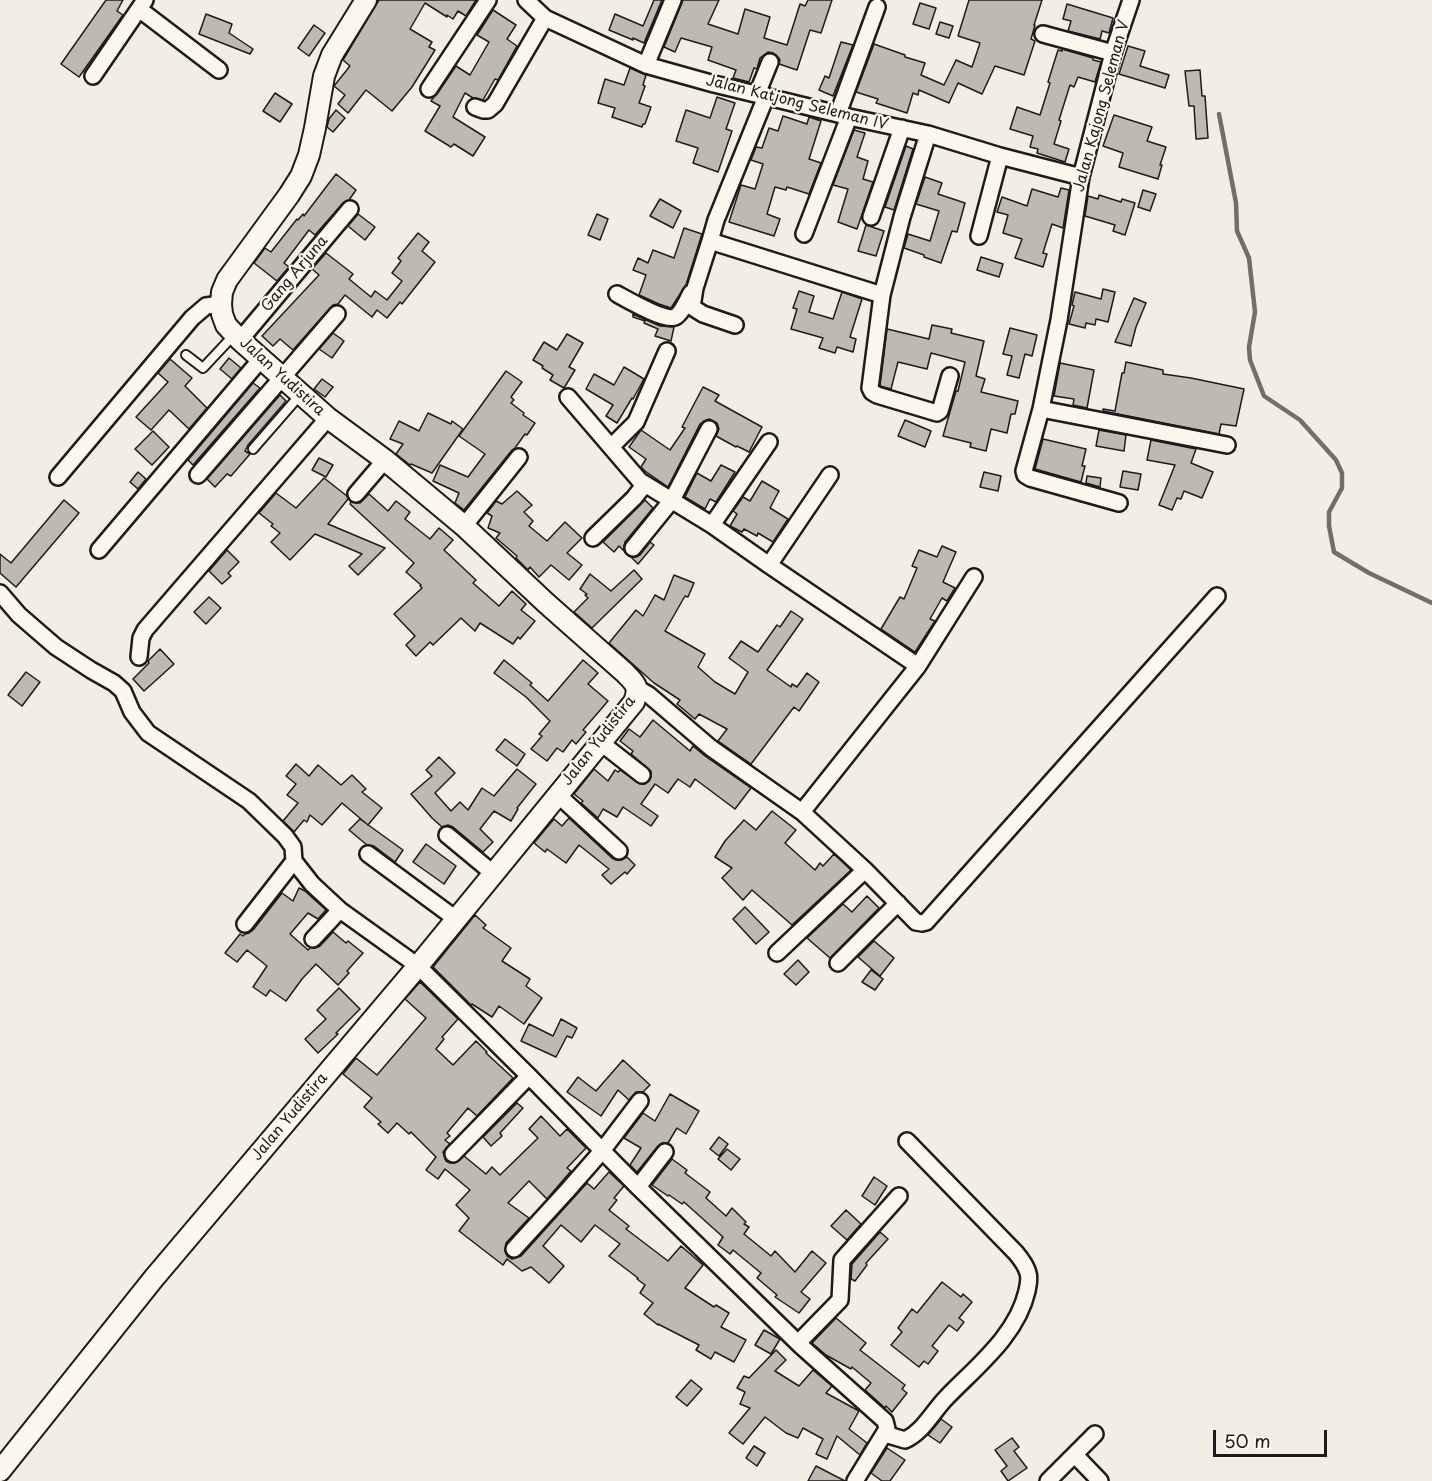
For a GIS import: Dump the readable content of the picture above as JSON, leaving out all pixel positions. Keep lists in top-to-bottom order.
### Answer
{
  "streets": {
    "street": [
      "Jalan Katjong Seleman IV",
      "Jalan Kajong Seleman V",
      "Gang Arjuna",
      "Jalan Yudistira"
    ]
  },
  "crossings": [
    ["Jalan Katjong Seleman IV", "Jalan Kajong Seleman V"],
    ["Gang Arjuna", "Jalan Yudistira"]
  ],
  "scale_bar": "50 m"
}
